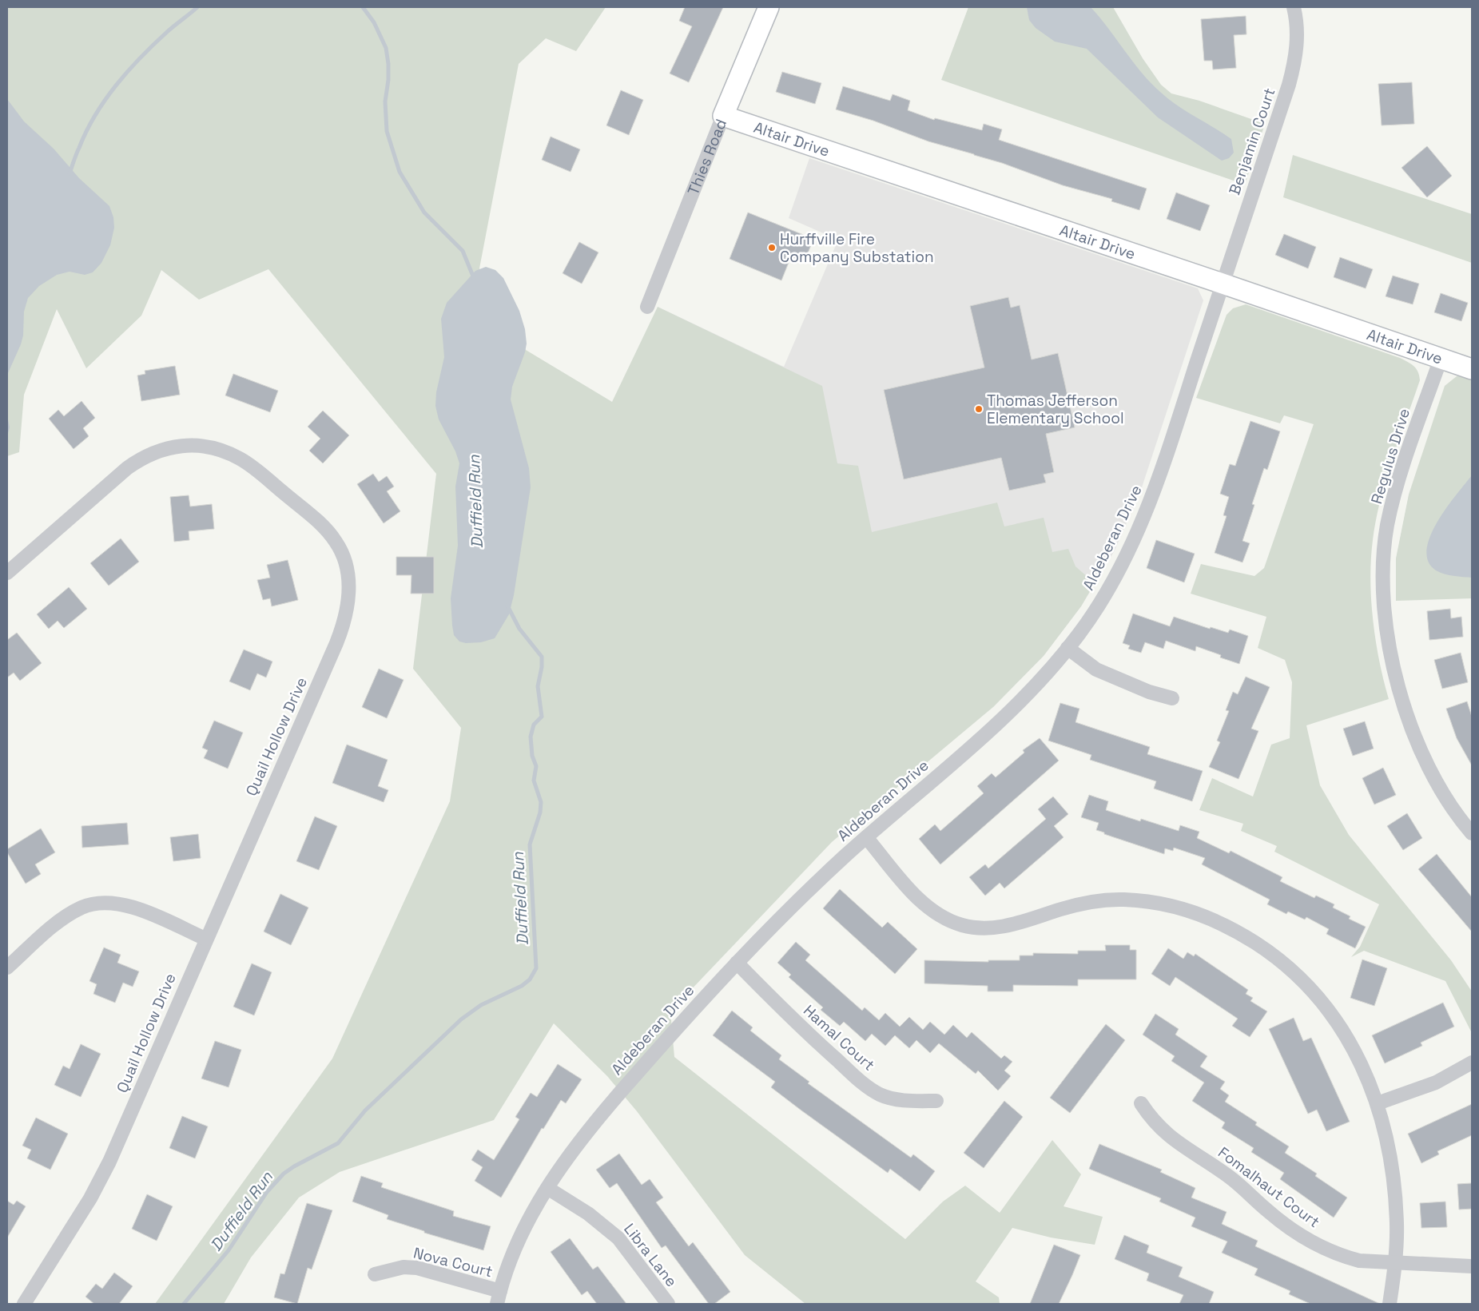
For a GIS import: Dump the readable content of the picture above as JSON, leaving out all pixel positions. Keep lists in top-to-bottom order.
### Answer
{
  "streets": {
    "street": [
      "Altair Drive",
      "Benjamin Court",
      "Thies Road",
      "Regulus Drive",
      "Aldeberan Drive",
      "Quail Hollow Drive",
      "Hamal Court",
      "Fomalhaut Court",
      "Libra Lane",
      "Nova Court"
    ]
  },
  "crossings": [
    ["Altair Drive", "Benjamin Court"],
    ["Altair Drive", "Thies Road"],
    ["Altair Drive", "Regulus Drive"],
    ["Altair Drive", "Aldeberan Drive"],
    ["Benjamin Court", "Aldeberan Drive"],
    ["Aldeberan Drive", "Hamal Court"],
    ["Aldeberan Drive", "Libra Lane"],
    ["Aldeberan Drive", "Nova Court"]
  ],
  "water": ["Duffield Run"],
  "places": ["Hurffville Fire Company Substation", "Thomas Jefferson Elementary School"]
}
